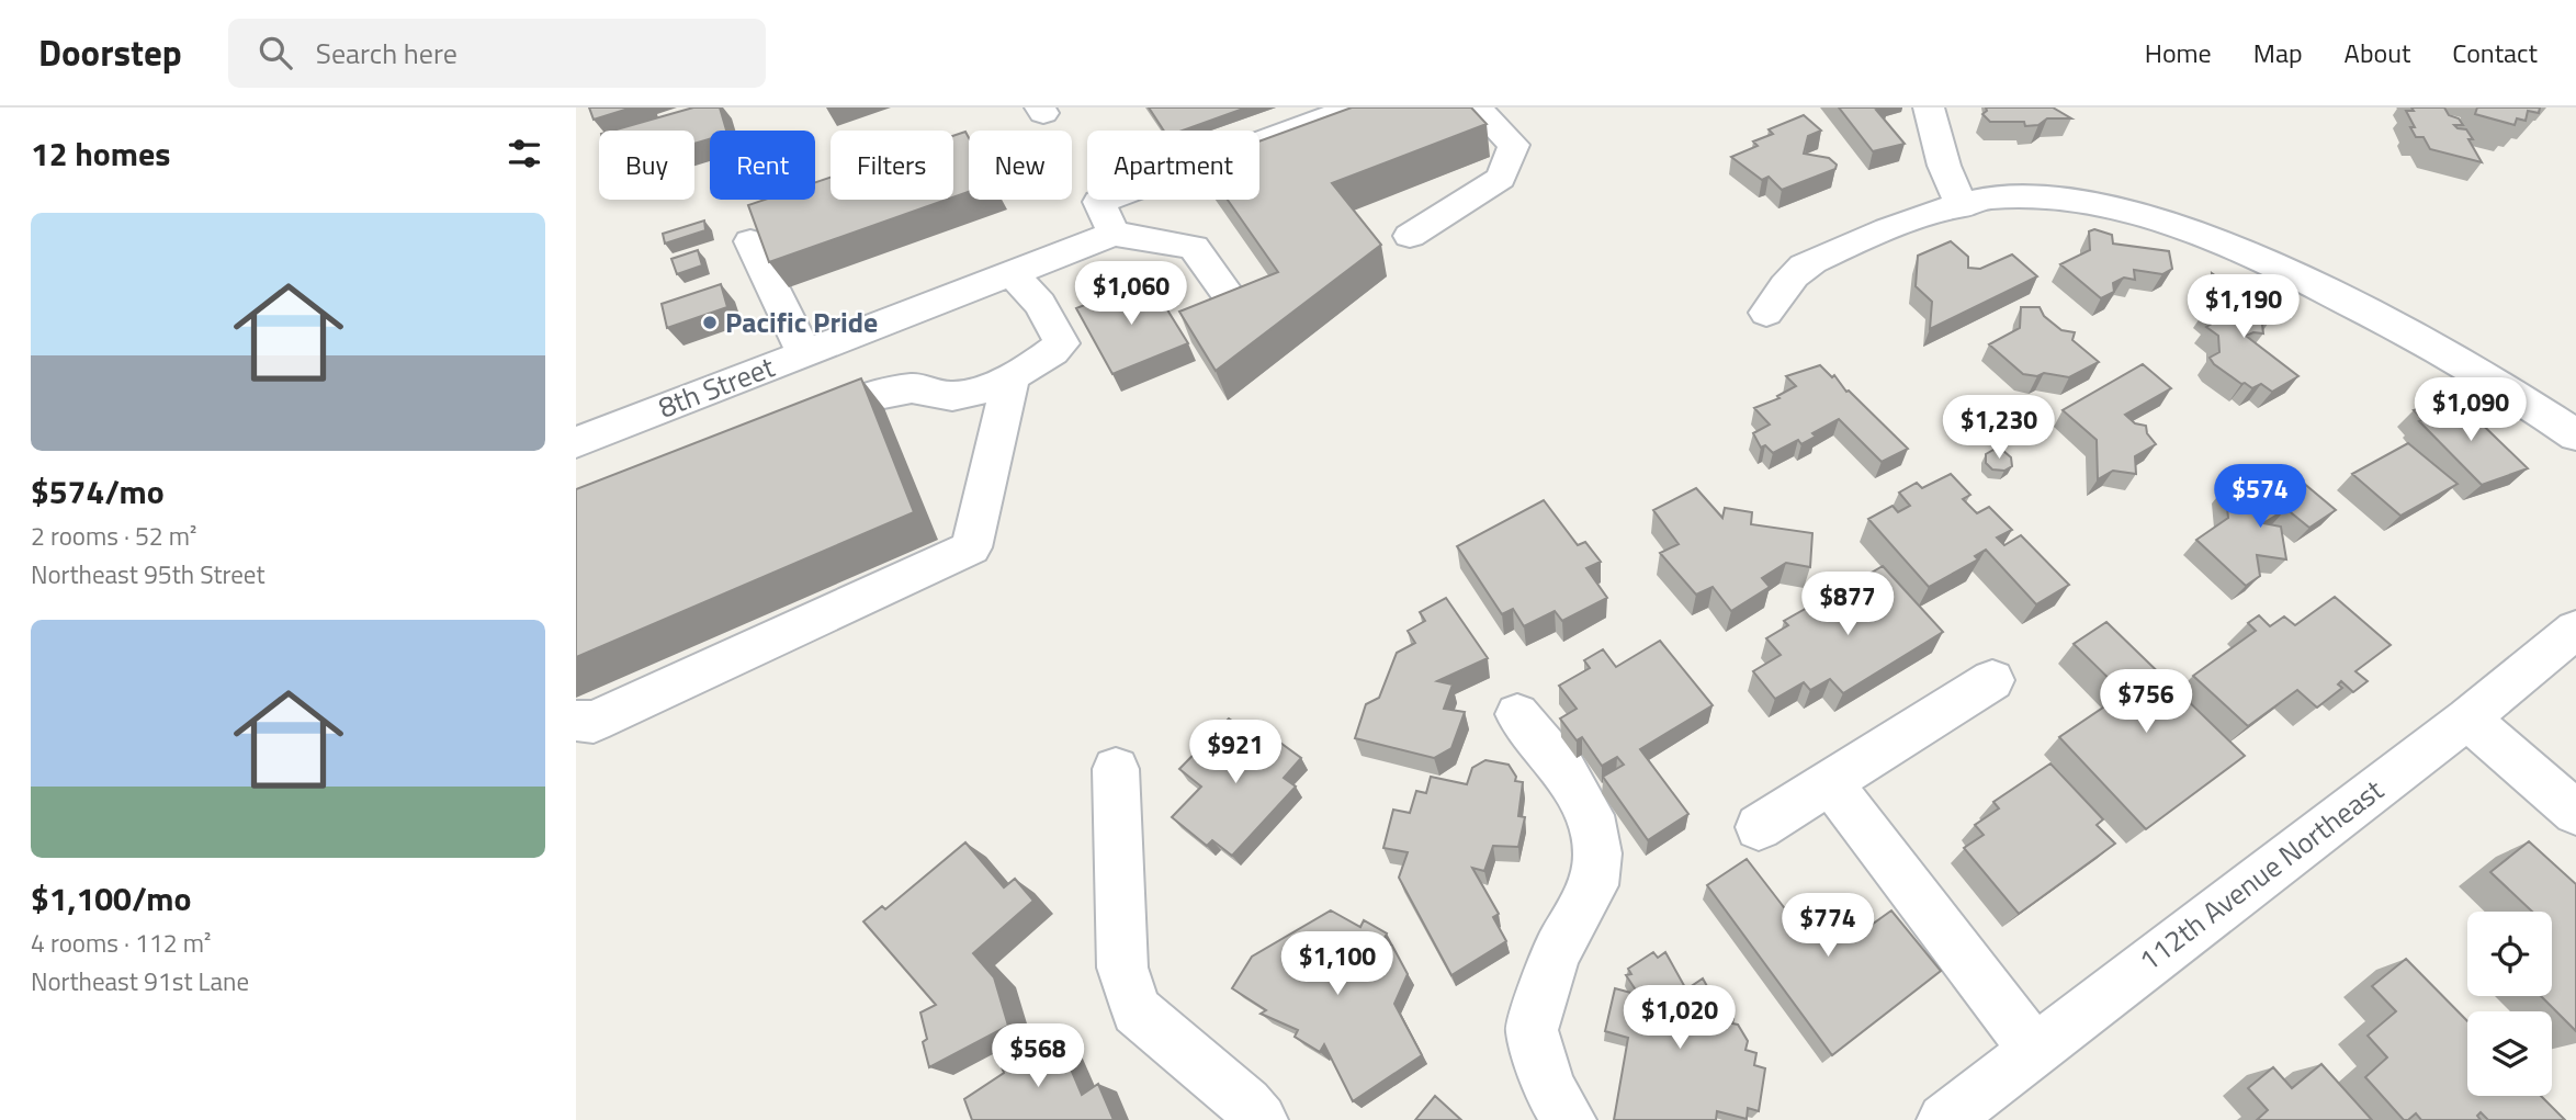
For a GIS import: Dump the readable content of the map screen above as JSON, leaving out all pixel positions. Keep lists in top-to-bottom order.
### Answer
{
  "streets": {
    "street": ["8th Street", "112th Avenue Northeast"]
  },
  "places": ["Pacific Pride"],
  "page": {
    "header": "Doorstep",
    "search": "Search here",
    "nav": [
      "Home",
      "Map",
      "About",
      "Contact"
    ],
    "heading": "12 homes",
    "chip": [
      "Buy",
      "Rent",
      "Filters",
      "New",
      "Apartment"
    ],
    "list": [
      {
        "name": "$574/mo",
        "note": "2 rooms · 52 m² · Northeast 95th Street"
      },
      {
        "name": "$1,100/mo",
        "note": "4 rooms · 112 m² · Northeast 91st Lane"
      }
    ],
    "price": [
      "$1,060",
      "$1,190",
      "$1,090",
      "$1,230",
      "$574",
      "$877",
      "$756",
      "$921",
      "$774",
      "$1,100",
      "$1,020",
      "$568"
    ]
  }
}
